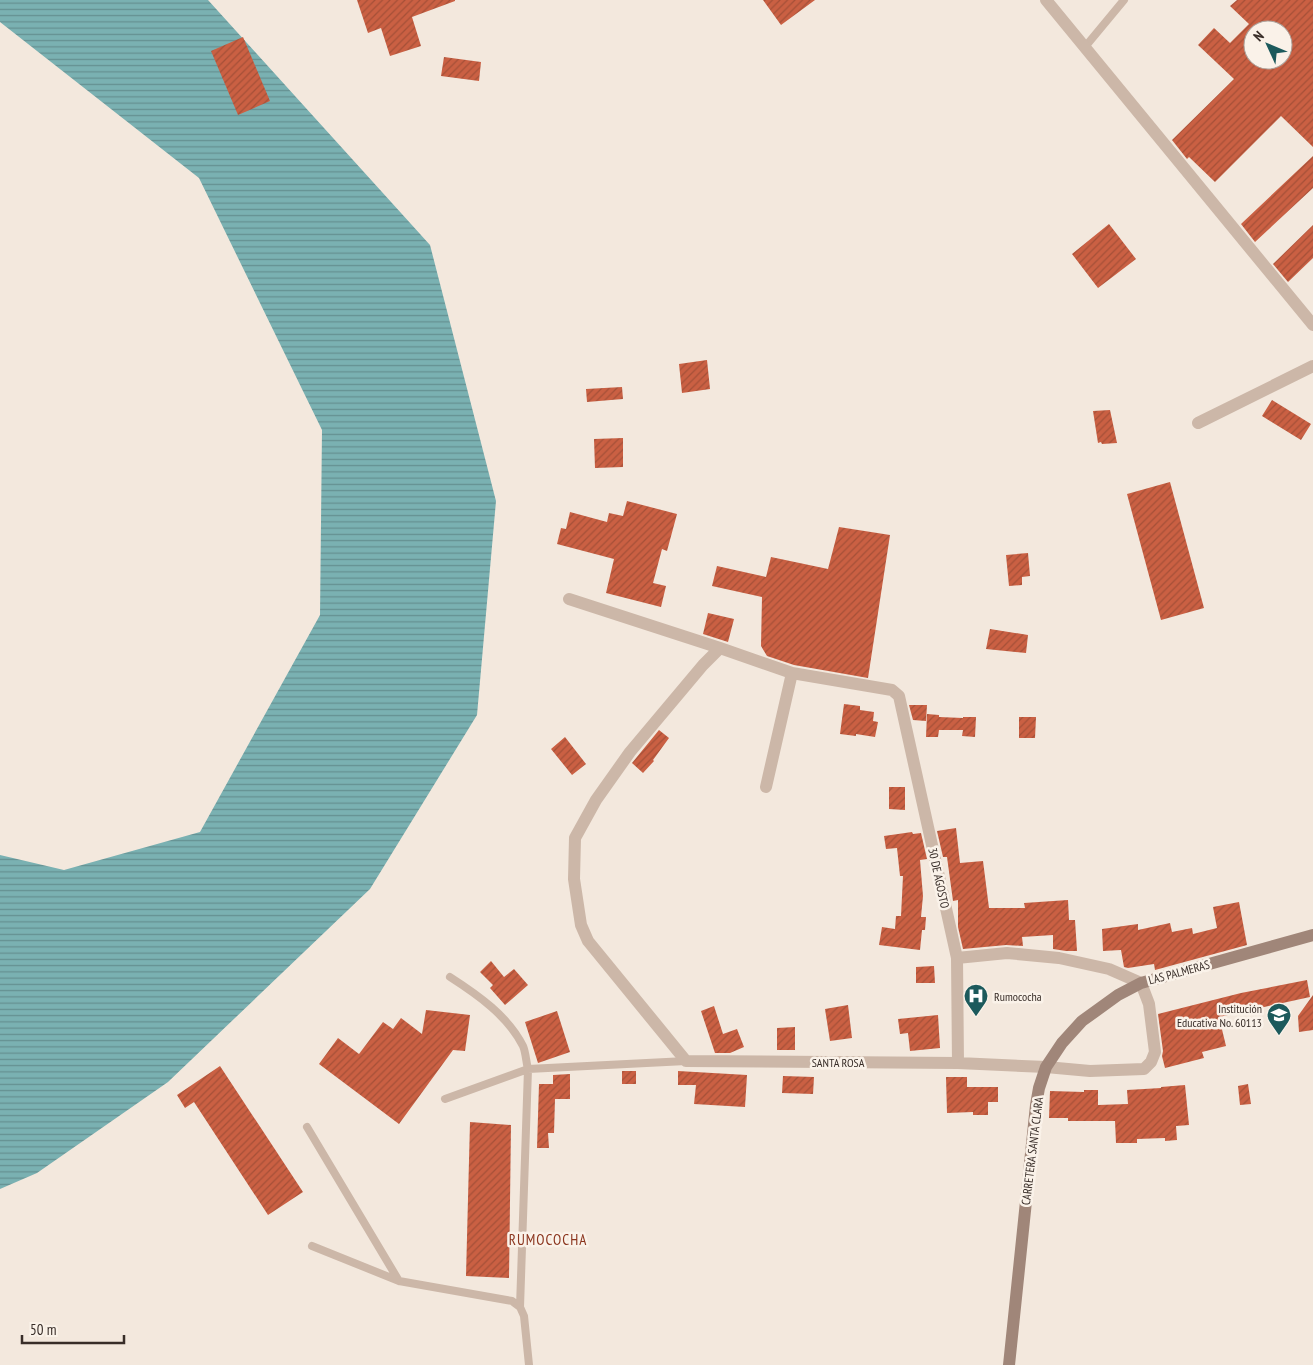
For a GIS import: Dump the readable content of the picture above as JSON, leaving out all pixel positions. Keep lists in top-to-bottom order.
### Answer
{
  "streets": {
    "street": [
      "30 DE AGOSTO",
      "LAS PALMERAS",
      "SANTA ROSA",
      "CARRETERA SANTA CLARA"
    ]
  },
  "crossings": [
    ["30 DE AGOSTO", "LAS PALMERAS"],
    ["30 DE AGOSTO", "SANTA ROSA"],
    ["LAS PALMERAS", "SANTA ROSA"],
    ["LAS PALMERAS", "CARRETERA SANTA CLARA"],
    ["SANTA ROSA", "CARRETERA SANTA CLARA"]
  ],
  "districts": ["RUMOCOCHA"],
  "places": {
    "hospital": ["Rumococha"],
    "school or university": ["Institución Educativa No. 60113"]
  },
  "scale_bar": "50 m",
  "north": "top left"
}
